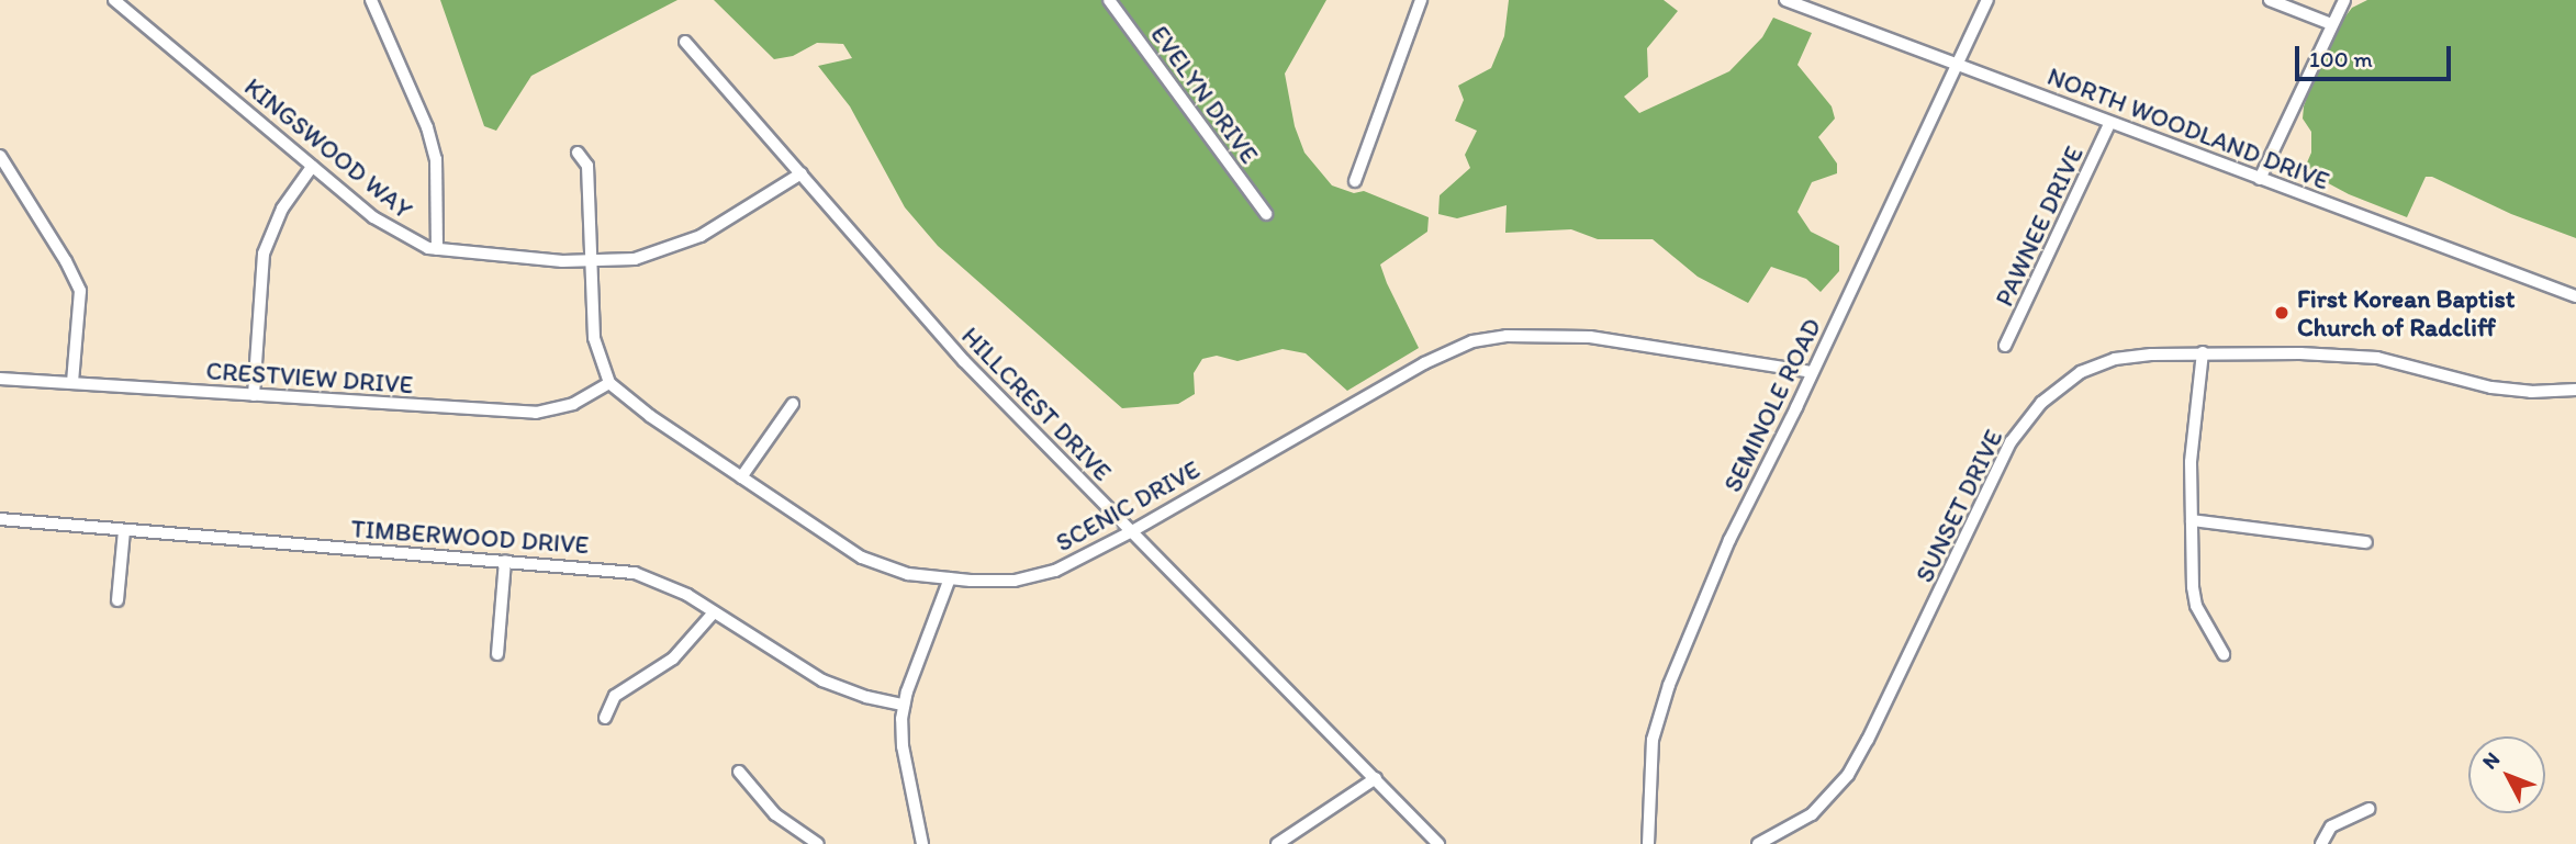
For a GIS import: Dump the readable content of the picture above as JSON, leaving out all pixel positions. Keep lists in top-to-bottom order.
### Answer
{
  "streets": {
    "street": [
      "EVELYN DRIVE",
      "NORTH WOODLAND DRIVE",
      "KINGSWOOD WAY",
      "PAWNEE DRIVE",
      "CRESTVIEW DRIVE",
      "HILLCREST DRIVE",
      "SEMINOLE ROAD",
      "SCENIC DRIVE",
      "SUNSET DRIVE",
      "TIMBERWOOD DRIVE"
    ]
  },
  "crossings": [
    ["NORTH WOODLAND DRIVE", "PAWNEE DRIVE"],
    ["NORTH WOODLAND DRIVE", "SEMINOLE ROAD"],
    ["KINGSWOOD WAY", "HILLCREST DRIVE"],
    ["CRESTVIEW DRIVE", "SCENIC DRIVE"],
    ["HILLCREST DRIVE", "SCENIC DRIVE"],
    ["SEMINOLE ROAD", "SCENIC DRIVE"]
  ],
  "places": ["First Korean Baptist Church of Radcliff"],
  "scale_bar": "100 m",
  "north": "top left"
}
